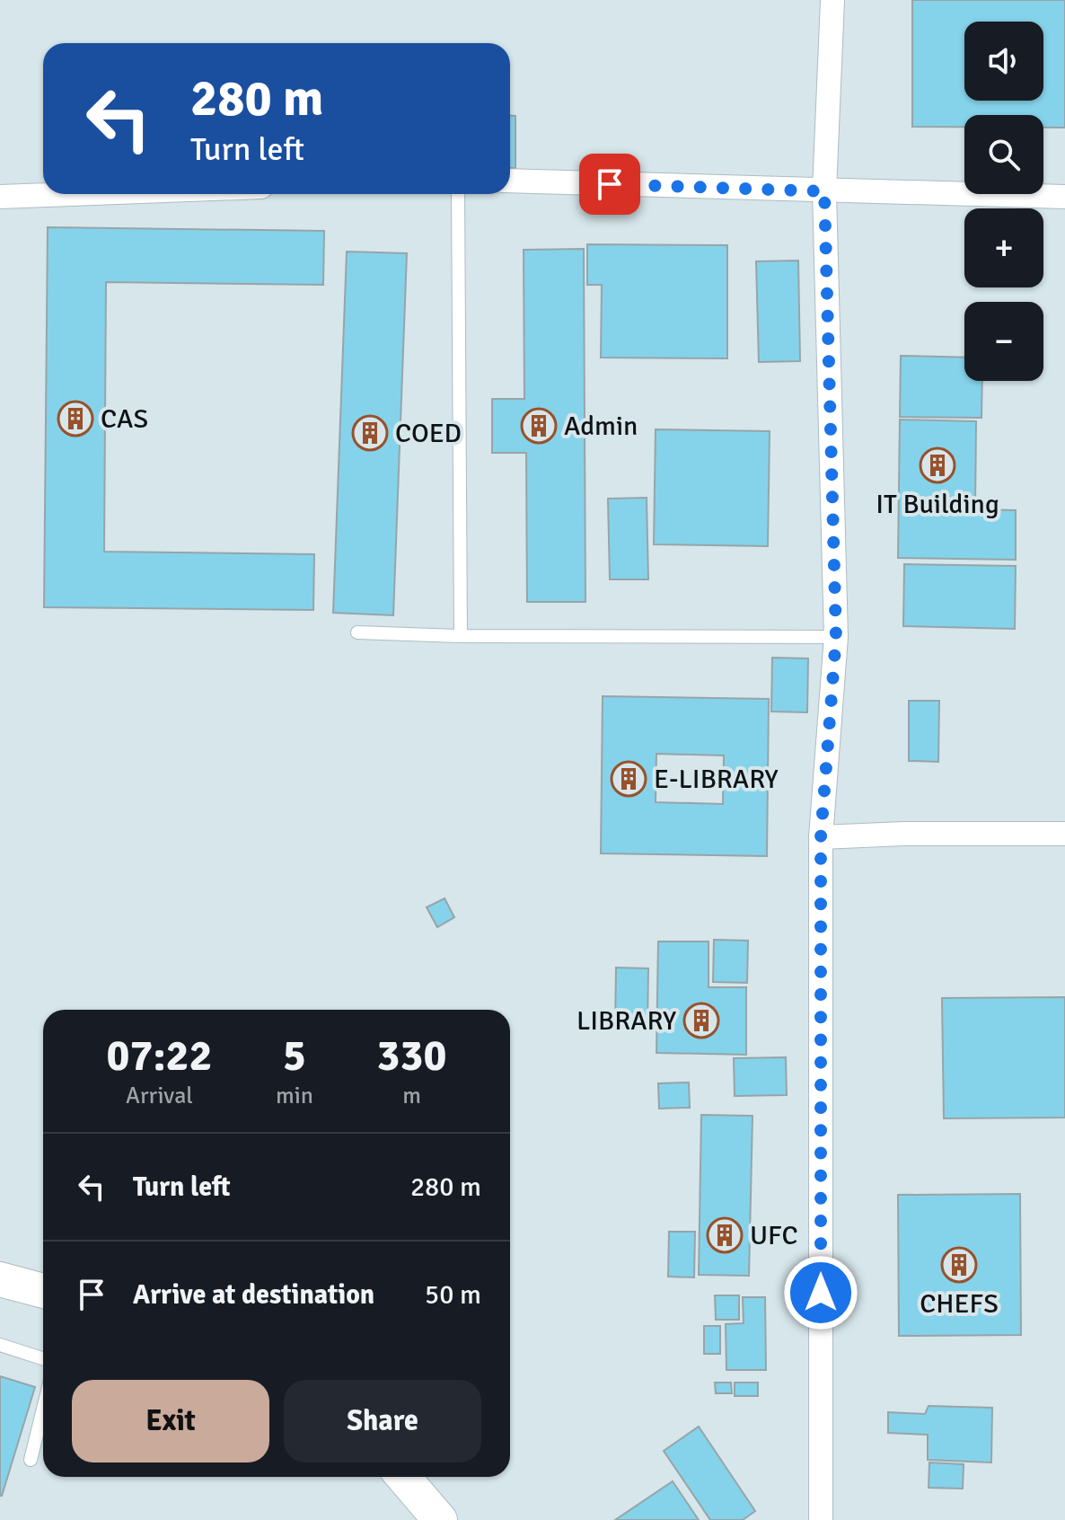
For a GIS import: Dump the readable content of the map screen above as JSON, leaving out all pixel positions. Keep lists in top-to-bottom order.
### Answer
{
  "places": {
    "building": [
      "CAS",
      "Admin",
      "COED",
      "IT Building",
      "E-LIBRARY",
      "LIBRARY",
      "UFC",
      "CHEFS"
    ]
  },
  "page": {
    "map_buttons": ["+", "−"],
    "turn": ["280 m", "Turn left"],
    "eta": [
      "07:22",
      "Arrival",
      "5",
      "min",
      "330",
      "m"
    ],
    "list": [
      {
        "name": "Turn left",
        "value": "280 m"
      },
      {
        "name": "Arrive at destination",
        "value": "50 m"
      }
    ],
    "buttons": ["Exit", "Share"]
  }
}
